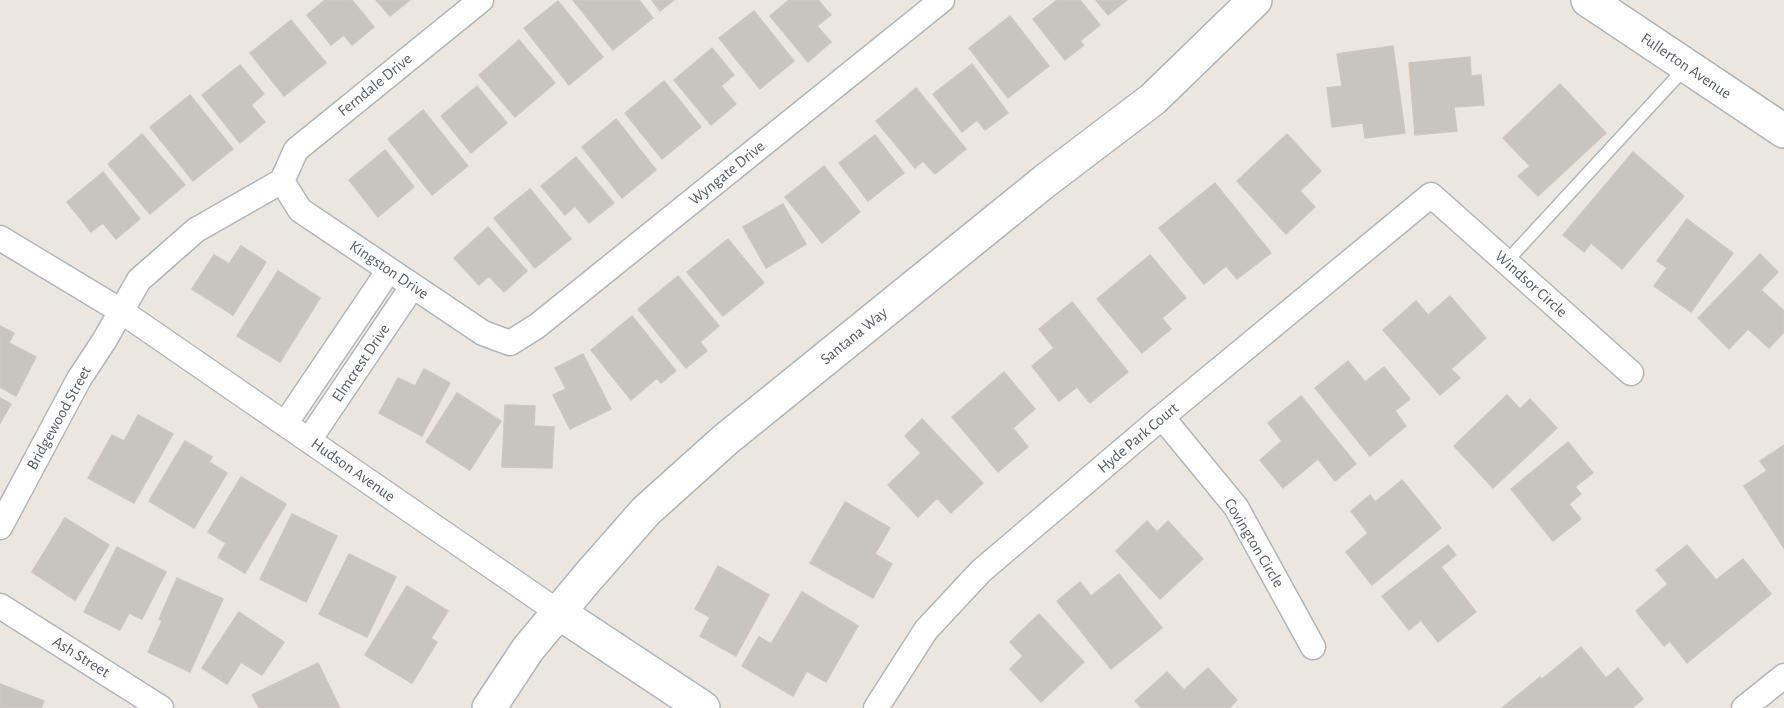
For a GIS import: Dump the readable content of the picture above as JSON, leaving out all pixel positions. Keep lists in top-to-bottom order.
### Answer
{
  "streets": {
    "street": [
      "Fullerton Avenue",
      "Ferndale Drive",
      "Wyngate Drive",
      "Kingston Drive",
      "Windsor Circle",
      "Santana Way",
      "Elmcrest Drive",
      "Bridgewood Street",
      "Hyde Park Court",
      "Hudson Avenue",
      "Covington Circle",
      "Ash Street"
    ]
  },
  "crossings": [
    ["Ferndale Drive", "Kingston Drive"],
    ["Ferndale Drive", "Bridgewood Street"],
    ["Wyngate Drive", "Kingston Drive"],
    ["Kingston Drive", "Elmcrest Drive"],
    ["Kingston Drive", "Bridgewood Street"],
    ["Windsor Circle", "Hyde Park Court"],
    ["Santana Way", "Hudson Avenue"],
    ["Elmcrest Drive", "Hudson Avenue"],
    ["Bridgewood Street", "Hudson Avenue"],
    ["Hyde Park Court", "Covington Circle"]
  ]
}
